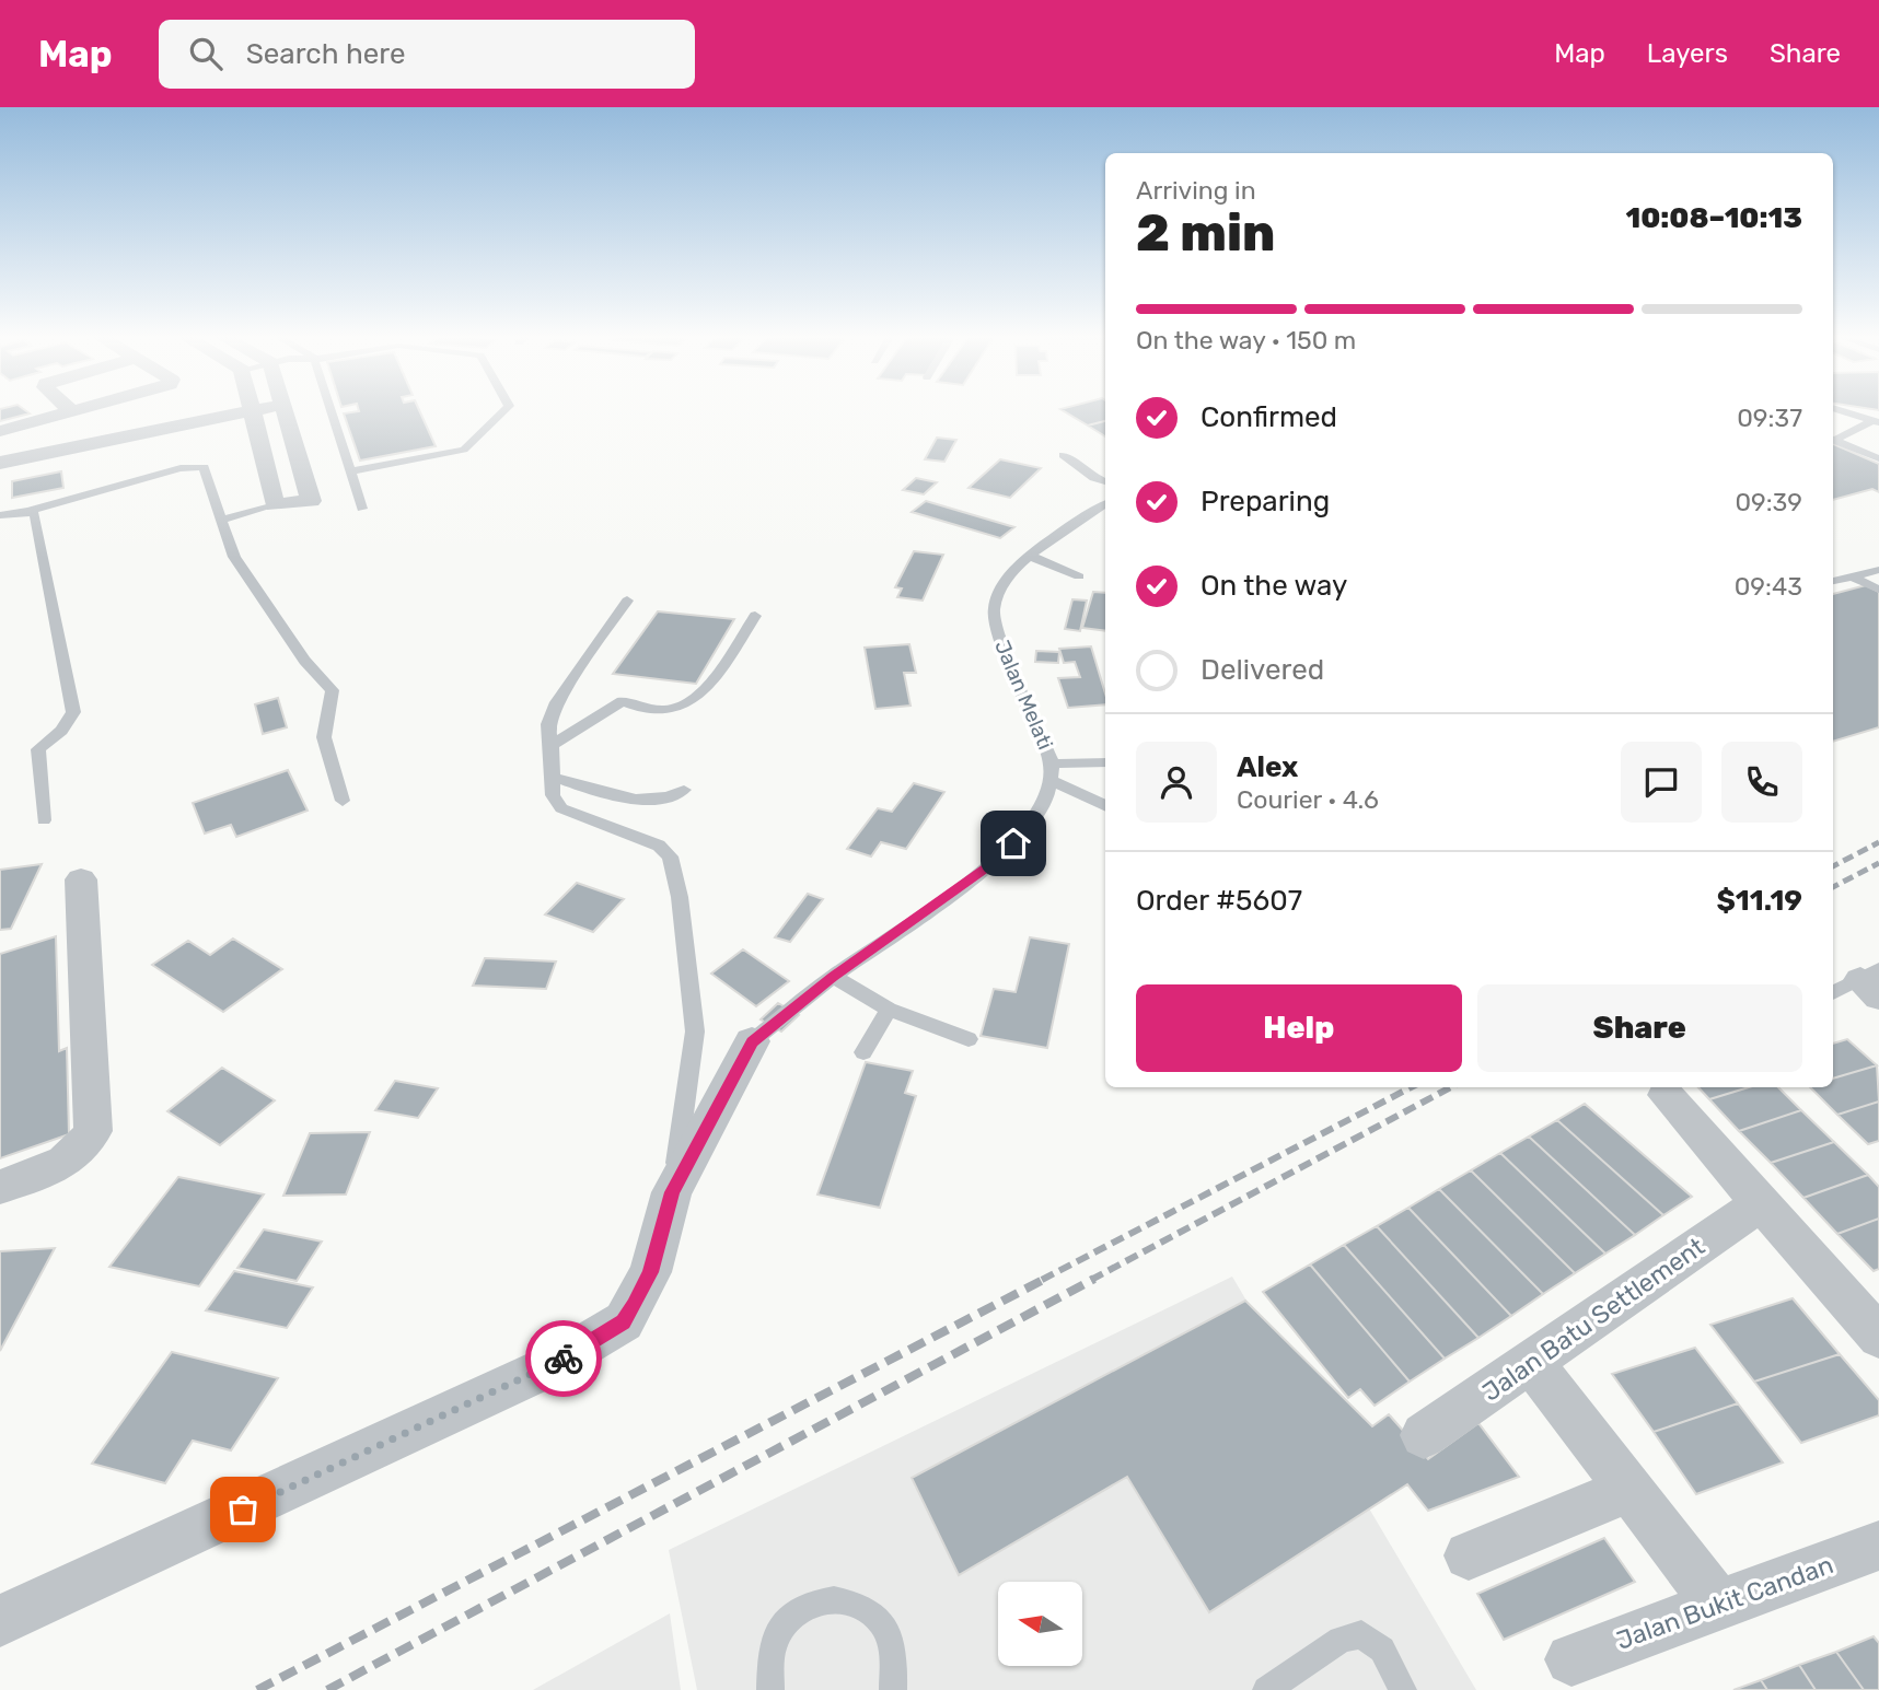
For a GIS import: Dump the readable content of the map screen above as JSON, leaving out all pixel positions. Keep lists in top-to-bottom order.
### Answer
{
  "streets": {
    "street": ["Jalan Batu Settlement", "Jalan Bukit Candan"],
    "lane": ["Jalan Melati"]
  },
  "north": "left",
  "page": {
    "header": "Map",
    "search": "Search here",
    "nav": ["Map", "Layers", "Share"],
    "heading": ["2 min", "Arriving in", "10:08–10:13"],
    "panel": [
      "Alex",
      "Courier · 4.6",
      "Order #5607",
      "$11.19"
    ],
    "bar": "On the way · 150 m",
    "list": [
      ["Confirmed", "09:37"],
      ["Preparing", "09:39"],
      ["On the way", "09:43"],
      "Delivered"
    ],
    "buttons": ["Help", "Share"]
  }
}
